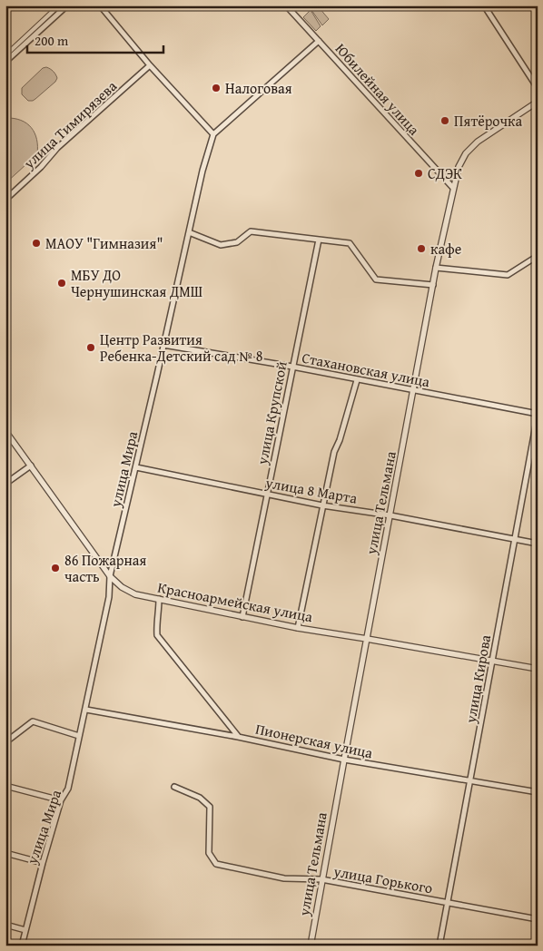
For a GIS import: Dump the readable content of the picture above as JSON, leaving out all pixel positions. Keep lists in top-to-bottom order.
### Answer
{
  "streets": {
    "street": [
      "Юбилейная улица",
      "улица Тимирязева",
      "Стахановская улица",
      "улица Крупской",
      "улица Мира",
      "улица 8 Марта",
      "улица Тельмана",
      "Красноармейская улица",
      "улица Кирова",
      "Пионерская улица",
      "улица Горького"
    ]
  },
  "crossings": [
    ["Юбилейная улица", "улица Тельмана"],
    ["Стахановская улица", "улица Крупской"],
    ["Стахановская улица", "улица Мира"],
    ["Стахановская улица", "улица Тельмана"],
    ["Стахановская улица", "улица Кирова"],
    ["улица Крупской", "улица 8 Марта"],
    ["улица Крупской", "Красноармейская улица"],
    ["улица Мира", "улица 8 Марта"],
    ["улица Мира", "Красноармейская улица"],
    ["улица Мира", "Пионерская улица"],
    ["улица 8 Марта", "улица Тельмана"],
    ["улица 8 Марта", "улица Кирова"],
    ["улица Тельмана", "Красноармейская улица"],
    ["улица Тельмана", "Пионерская улица"],
    ["улица Тельмана", "улица Горького"],
    ["Красноармейская улица", "улица Кирова"],
    ["улица Кирова", "Пионерская улица"],
    ["улица Кирова", "улица Горького"]
  ],
  "places": [
    "Налоговая",
    "Пятёрочка",
    "СДЭК",
    "МАОУ \"Гимназия\"",
    "кафе",
    "МБУ ДО Чернушинская ДМШ",
    "Центр Развития Ребенка-Детский сад № 8",
    "86 Пожарная часть"
  ],
  "scale_bar": "200 m"
}
